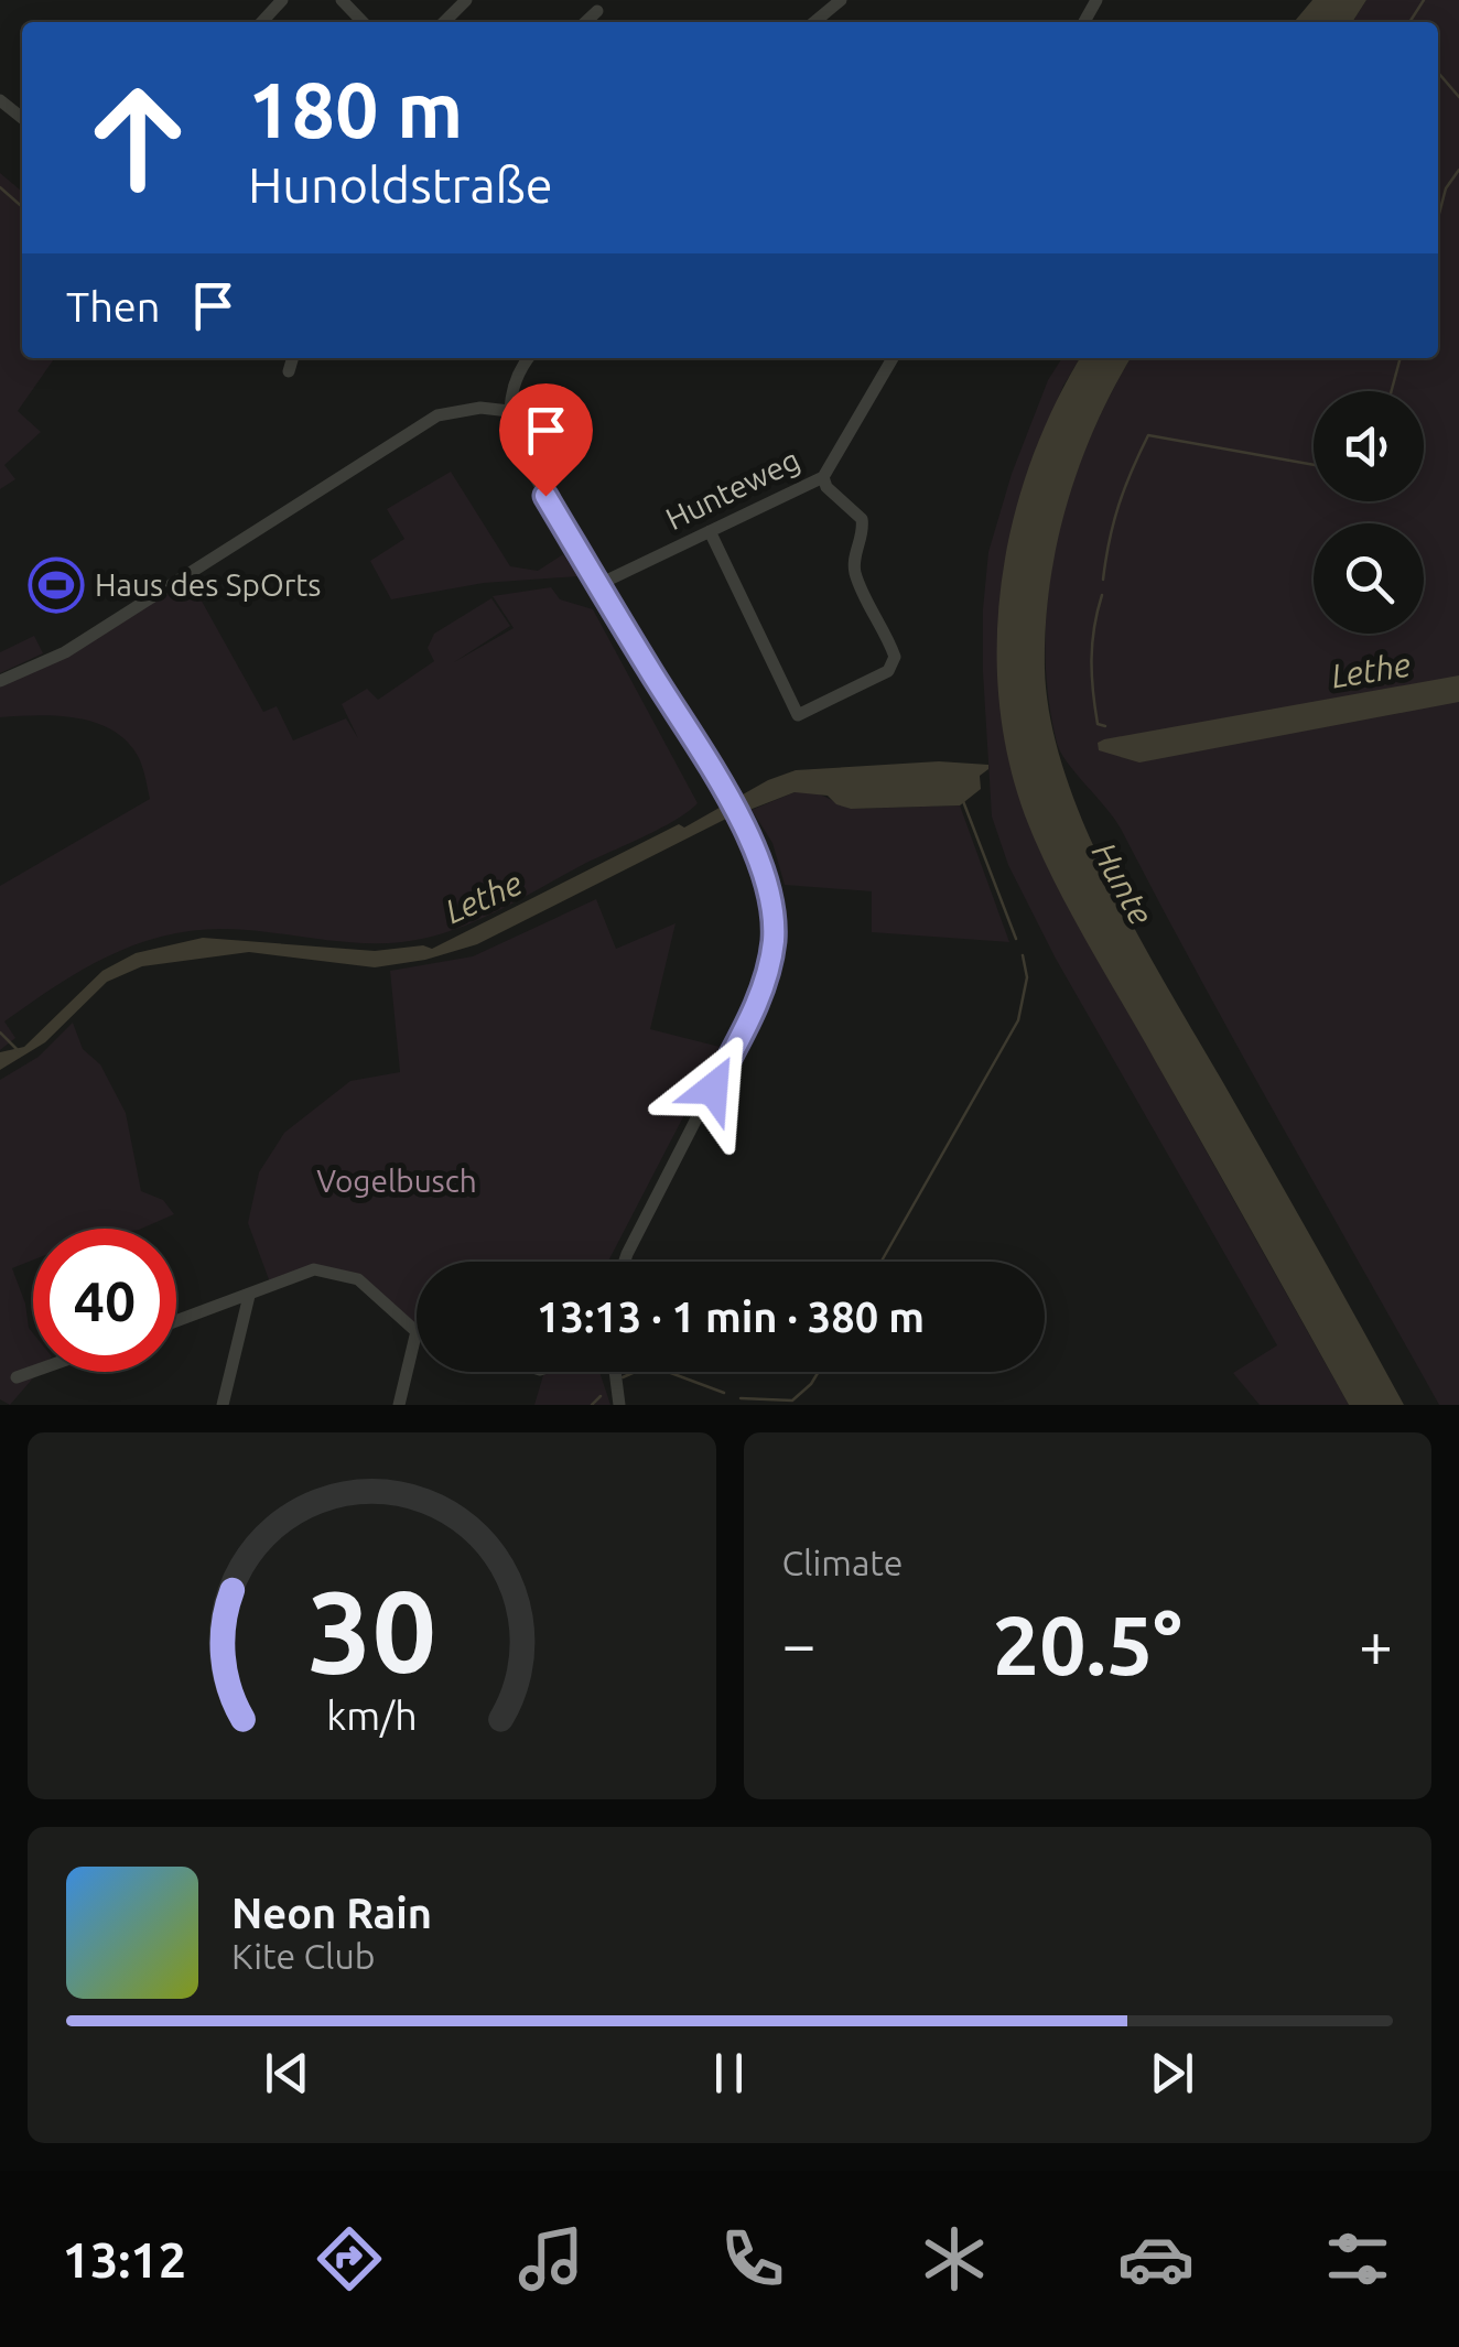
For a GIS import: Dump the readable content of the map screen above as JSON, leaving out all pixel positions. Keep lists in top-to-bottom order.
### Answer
{
  "streets": {
    "street": ["Hunteweg"]
  },
  "water": ["Lethe", "Hunte"],
  "parks": ["Vogelbusch"],
  "places": {
    "sports": ["Haus des SpOrts"]
  },
  "page": {
    "turn": ["180 m", "Hunoldstraße"],
    "then": "Then",
    "limit": "40",
    "trip": "13:13 · 1 min · 380 m",
    "tile": "Climate",
    "heat": ["−", "20.5°", "+"],
    "song": ["Neon Rain", "Kite Club"],
    "tabs": "13:12",
    "gauge": ["30", "km/h"]
  }
}
